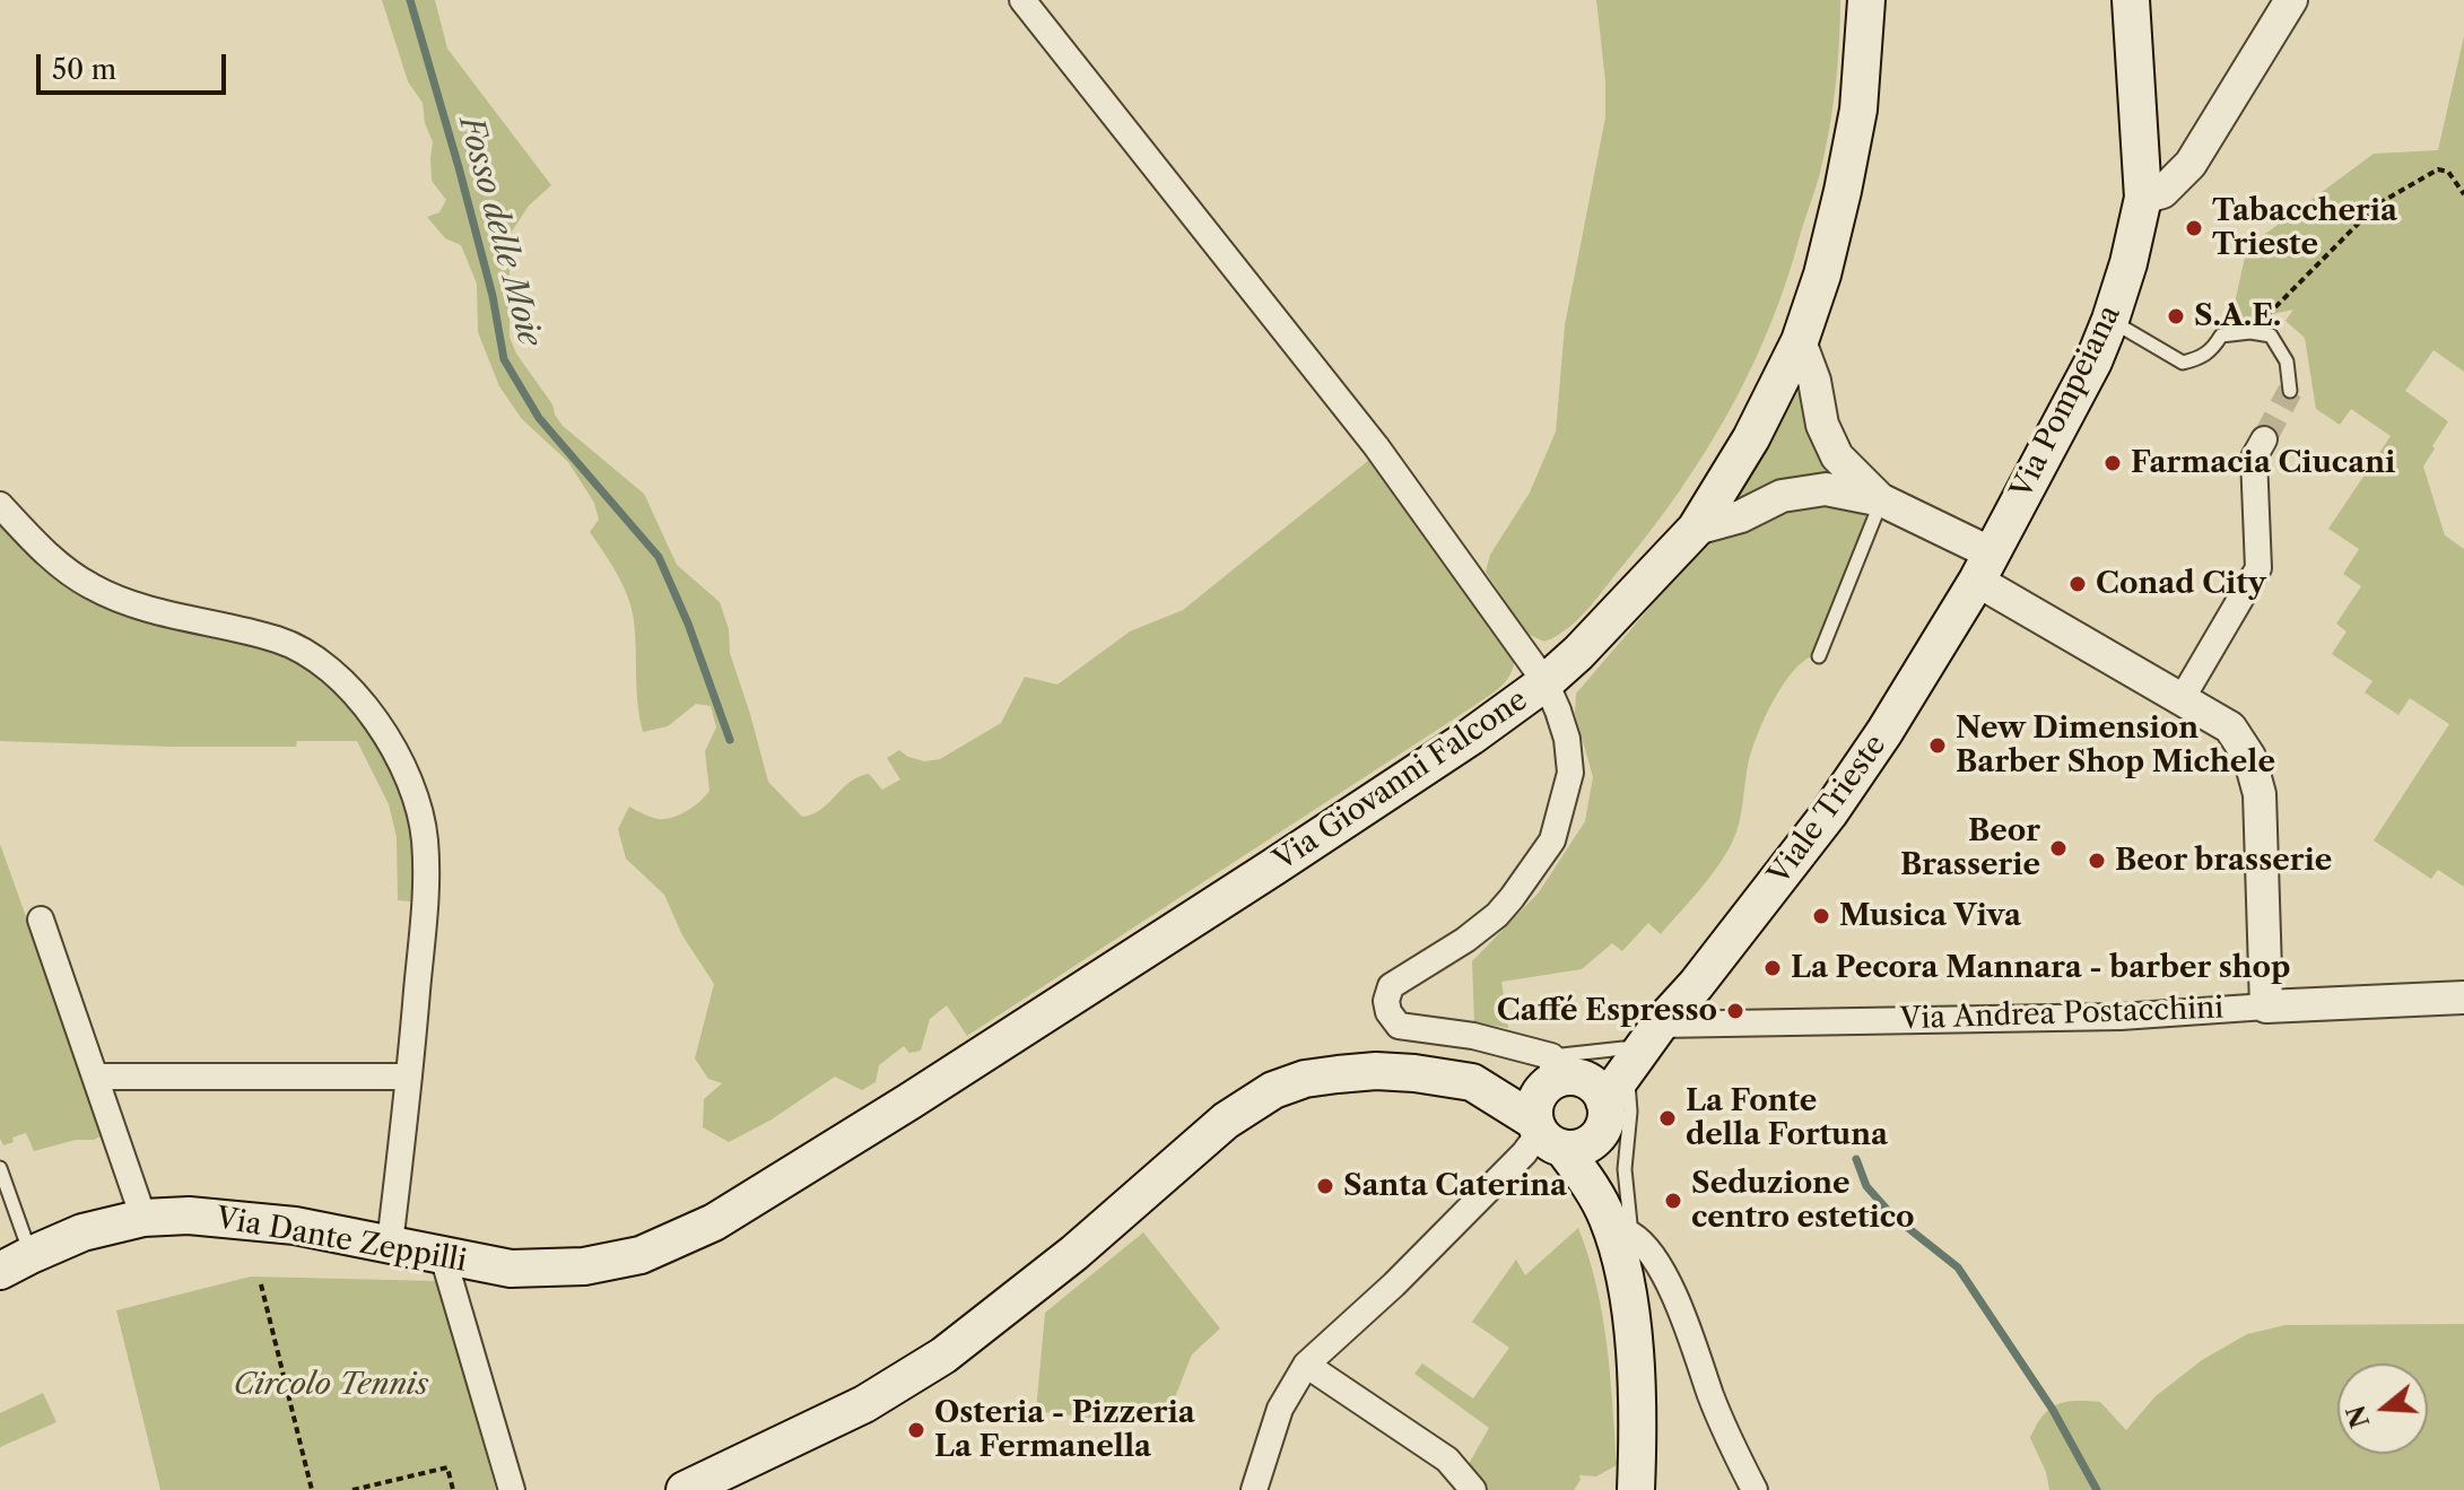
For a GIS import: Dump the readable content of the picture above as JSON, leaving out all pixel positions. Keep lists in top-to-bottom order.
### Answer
{
  "streets": {
    "main road": [
      "Via Pompeiana",
      "Via Giovanni Falcone",
      "Viale Trieste",
      "Via Dante Zeppilli"
    ],
    "street": ["Via Andrea Postacchini"]
  },
  "crossings": [
    ["Via Pompeiana", "Viale Trieste"],
    ["Via Giovanni Falcone", "Via Dante Zeppilli"],
    ["Viale Trieste", "Via Andrea Postacchini"]
  ],
  "water": ["Fosso delle Moie"],
  "parks": ["Circolo Tennis"],
  "places": [
    "Tabaccheria Trieste",
    "S.A.E.",
    "Farmacia Ciucani",
    "Conad City",
    "New Dimension Barber Shop Michele",
    "Beor Brasserie",
    "Beor brasserie",
    "Musica Viva",
    "La Pecora Mannara - barber shop",
    "Caffé Espresso",
    "La Fonte della Fortuna",
    "Santa Caterina",
    "Seduzione centro estetico",
    "Osteria - Pizzeria La Fermanella"
  ],
  "scale_bar": "50 m",
  "north": "left"
}
